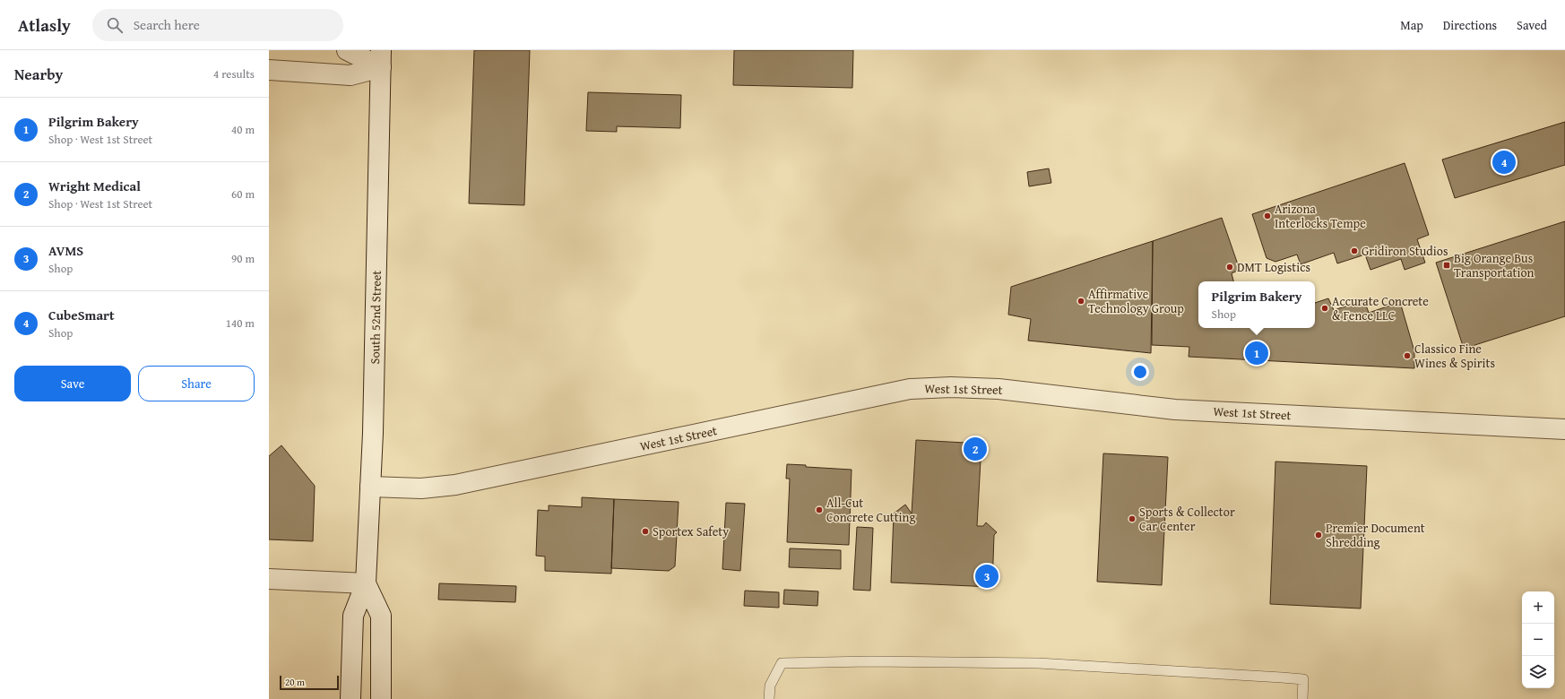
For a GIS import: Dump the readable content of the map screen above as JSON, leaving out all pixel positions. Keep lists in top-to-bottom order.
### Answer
{
  "streets": {
    "street": ["South 52nd Street", "West 1st Street"]
  },
  "crossings": [
    ["South 52nd Street", "West 1st Street"]
  ],
  "places": {
    "other": [
      "Arizona Interlocks Tempe",
      "Gridiron Studios",
      "DMT Logistics",
      "Affirmative Technology Group",
      "Accurate Concrete & Fence LLC",
      "Classico Fine Wines & Spirits",
      "All-Cut Concrete Cutting",
      "Sports & Collector Car Center",
      "Sportex Safety",
      "Premier Document Shredding"
    ],
    "transit": ["Big Orange Bus Transportation"]
  },
  "scale_bar": "20 m",
  "page": {
    "header": "Atlasly",
    "search": "Search here",
    "nav": ["Map", "Directions", "Saved"],
    "heading": ["Nearby", "4 results"],
    "list": [
      {
        "mark": "1",
        "name": "Pilgrim Bakery",
        "note": "Shop · West 1st Street",
        "value": "40 m"
      },
      {
        "mark": "2",
        "name": "Wright Medical",
        "note": "Shop · West 1st Street",
        "value": "60 m"
      },
      {
        "mark": "3",
        "name": "AVMS",
        "note": "Shop",
        "value": "90 m"
      },
      {
        "mark": "4",
        "name": "CubeSmart",
        "note": "Shop",
        "value": "140 m"
      }
    ],
    "pins": [
      "4",
      "1",
      "2",
      "3"
    ],
    "popup": ["Pilgrim Bakery", "Shop"],
    "buttons": ["Save", "Share"],
    "map_buttons": ["+", "−"],
    "scale": "20 m"
  }
}
